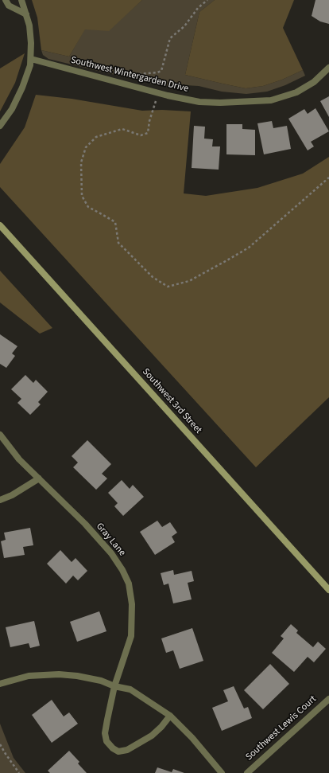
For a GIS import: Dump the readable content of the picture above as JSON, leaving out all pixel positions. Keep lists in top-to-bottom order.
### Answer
{
  "streets": {
    "main road": ["Southwest 3rd Street"],
    "street": ["Southwest Wintergarden Drive", "Gray Lane", "Southwest Lewis Court"]
  }
}
